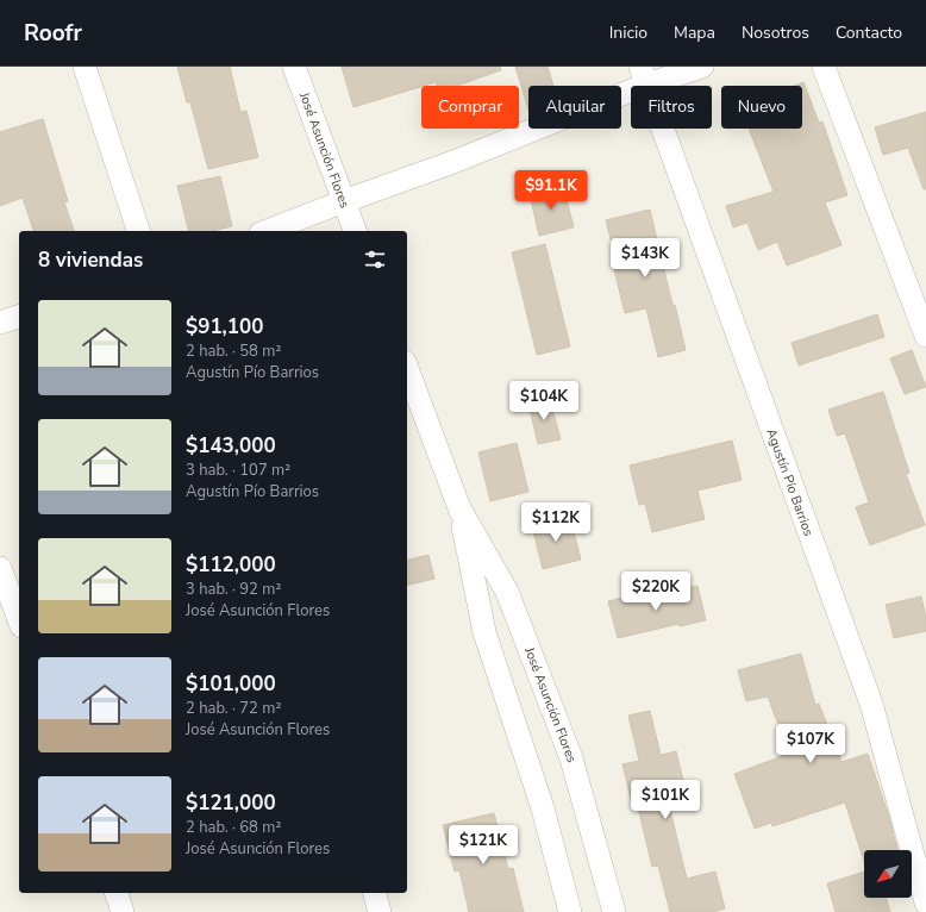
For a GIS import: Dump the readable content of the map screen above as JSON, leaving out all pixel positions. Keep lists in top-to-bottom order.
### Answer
{
  "streets": {
    "street": ["José Asunción Flores", "Agustín Pío Barrios"]
  },
  "north": "bottom left",
  "page": {
    "header": "Roofr",
    "nav": [
      "Inicio",
      "Mapa",
      "Nosotros",
      "Contacto"
    ],
    "chip": [
      "Comprar",
      "Alquilar",
      "Filtros",
      "Nuevo"
    ],
    "price": [
      "$91.1K",
      "$143K",
      "$104K",
      "$112K",
      "$220K",
      "$107K",
      "$101K",
      "$121K"
    ],
    "heading": "8 viviendas",
    "list": [
      {
        "name": "$91,100",
        "note": "2 hab. · 58 m² · Agustín Pío Barrios"
      },
      {
        "name": "$143,000",
        "note": "3 hab. · 107 m² · Agustín Pío Barrios"
      },
      {
        "name": "$112,000",
        "note": "3 hab. · 92 m² · José Asunción Flores"
      },
      {
        "name": "$101,000",
        "note": "2 hab. · 72 m² · José Asunción Flores"
      },
      {
        "name": "$121,000",
        "note": "2 hab. · 68 m² · José Asunción Flores"
      }
    ]
  }
}
